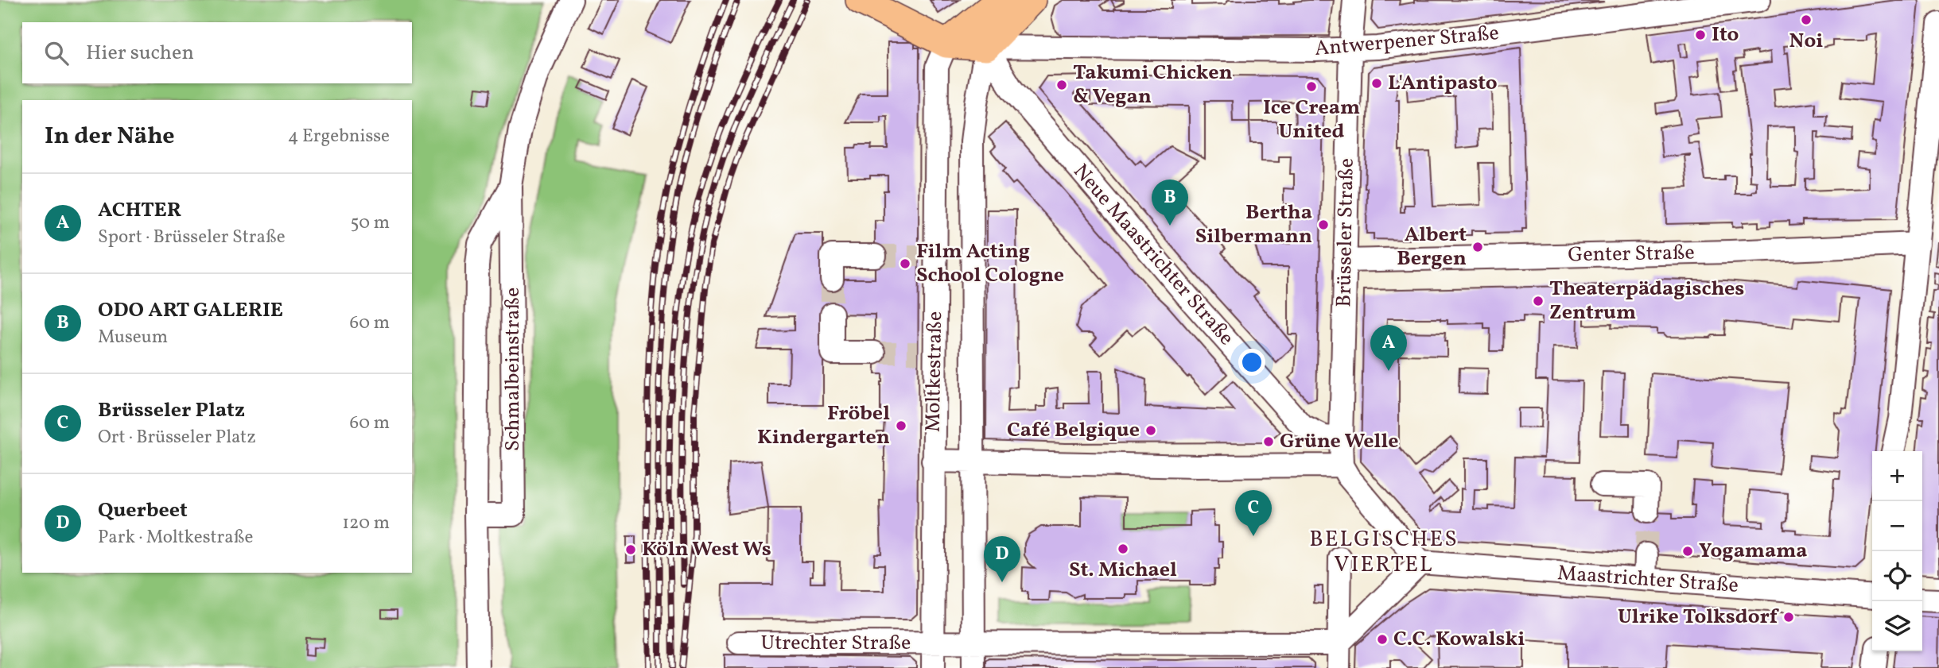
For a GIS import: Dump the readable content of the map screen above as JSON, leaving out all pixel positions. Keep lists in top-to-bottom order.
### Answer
{
  "streets": {
    "street": [
      "Antwerpener Straße",
      "Brüsseler Straße",
      "Genter Straße",
      "Neue Maastrichter Straße",
      "Schmalbeinstraße",
      "Moltkestraße",
      "Maastrichter Straße",
      "Utrechter Straße"
    ]
  },
  "crossings": [
    ["Antwerpener Straße", "Brüsseler Straße"],
    ["Antwerpener Straße", "Neue Maastrichter Straße"],
    ["Antwerpener Straße", "Moltkestraße"],
    ["Brüsseler Straße", "Genter Straße"],
    ["Brüsseler Straße", "Neue Maastrichter Straße"],
    ["Neue Maastrichter Straße", "Moltkestraße"],
    ["Moltkestraße", "Utrechter Straße"]
  ],
  "districts": ["BELGISCHES VIERTEL"],
  "places": [
    "Noi",
    "Ito",
    "L'Antipasto",
    "Takumi Chicken & Vegan",
    "Ice Cream United",
    "Bertha Silbermann",
    "Albert Bergen",
    "Film Acting School Cologne",
    "Theaterpädagisches Zentrum",
    "Fröbel Kindergarten",
    "Café Belgique",
    "Grüne Welle",
    "St. Michael",
    "Köln West Ws",
    "Yogamama",
    "Ulrike Tolksdorf",
    "C.C. Kowalski"
  ],
  "page": {
    "search": "Hier suchen",
    "heading": ["In der Nähe", "4 Ergebnisse"],
    "list": [
      {
        "mark": "A",
        "name": "ACHTER",
        "note": "Sport · Brüsseler Straße",
        "value": "50 m"
      },
      {
        "mark": "B",
        "name": "ODO ART GALERIE",
        "note": "Museum",
        "value": "60 m"
      },
      {
        "mark": "C",
        "name": "Brüsseler Platz",
        "note": "Ort · Brüsseler Platz",
        "value": "60 m"
      },
      {
        "mark": "D",
        "name": "Querbeet",
        "note": "Park · Moltkestraße",
        "value": "120 m"
      }
    ],
    "pins": [
      "B",
      "A",
      "C",
      "D"
    ],
    "map_buttons": ["+", "−"]
  }
}
